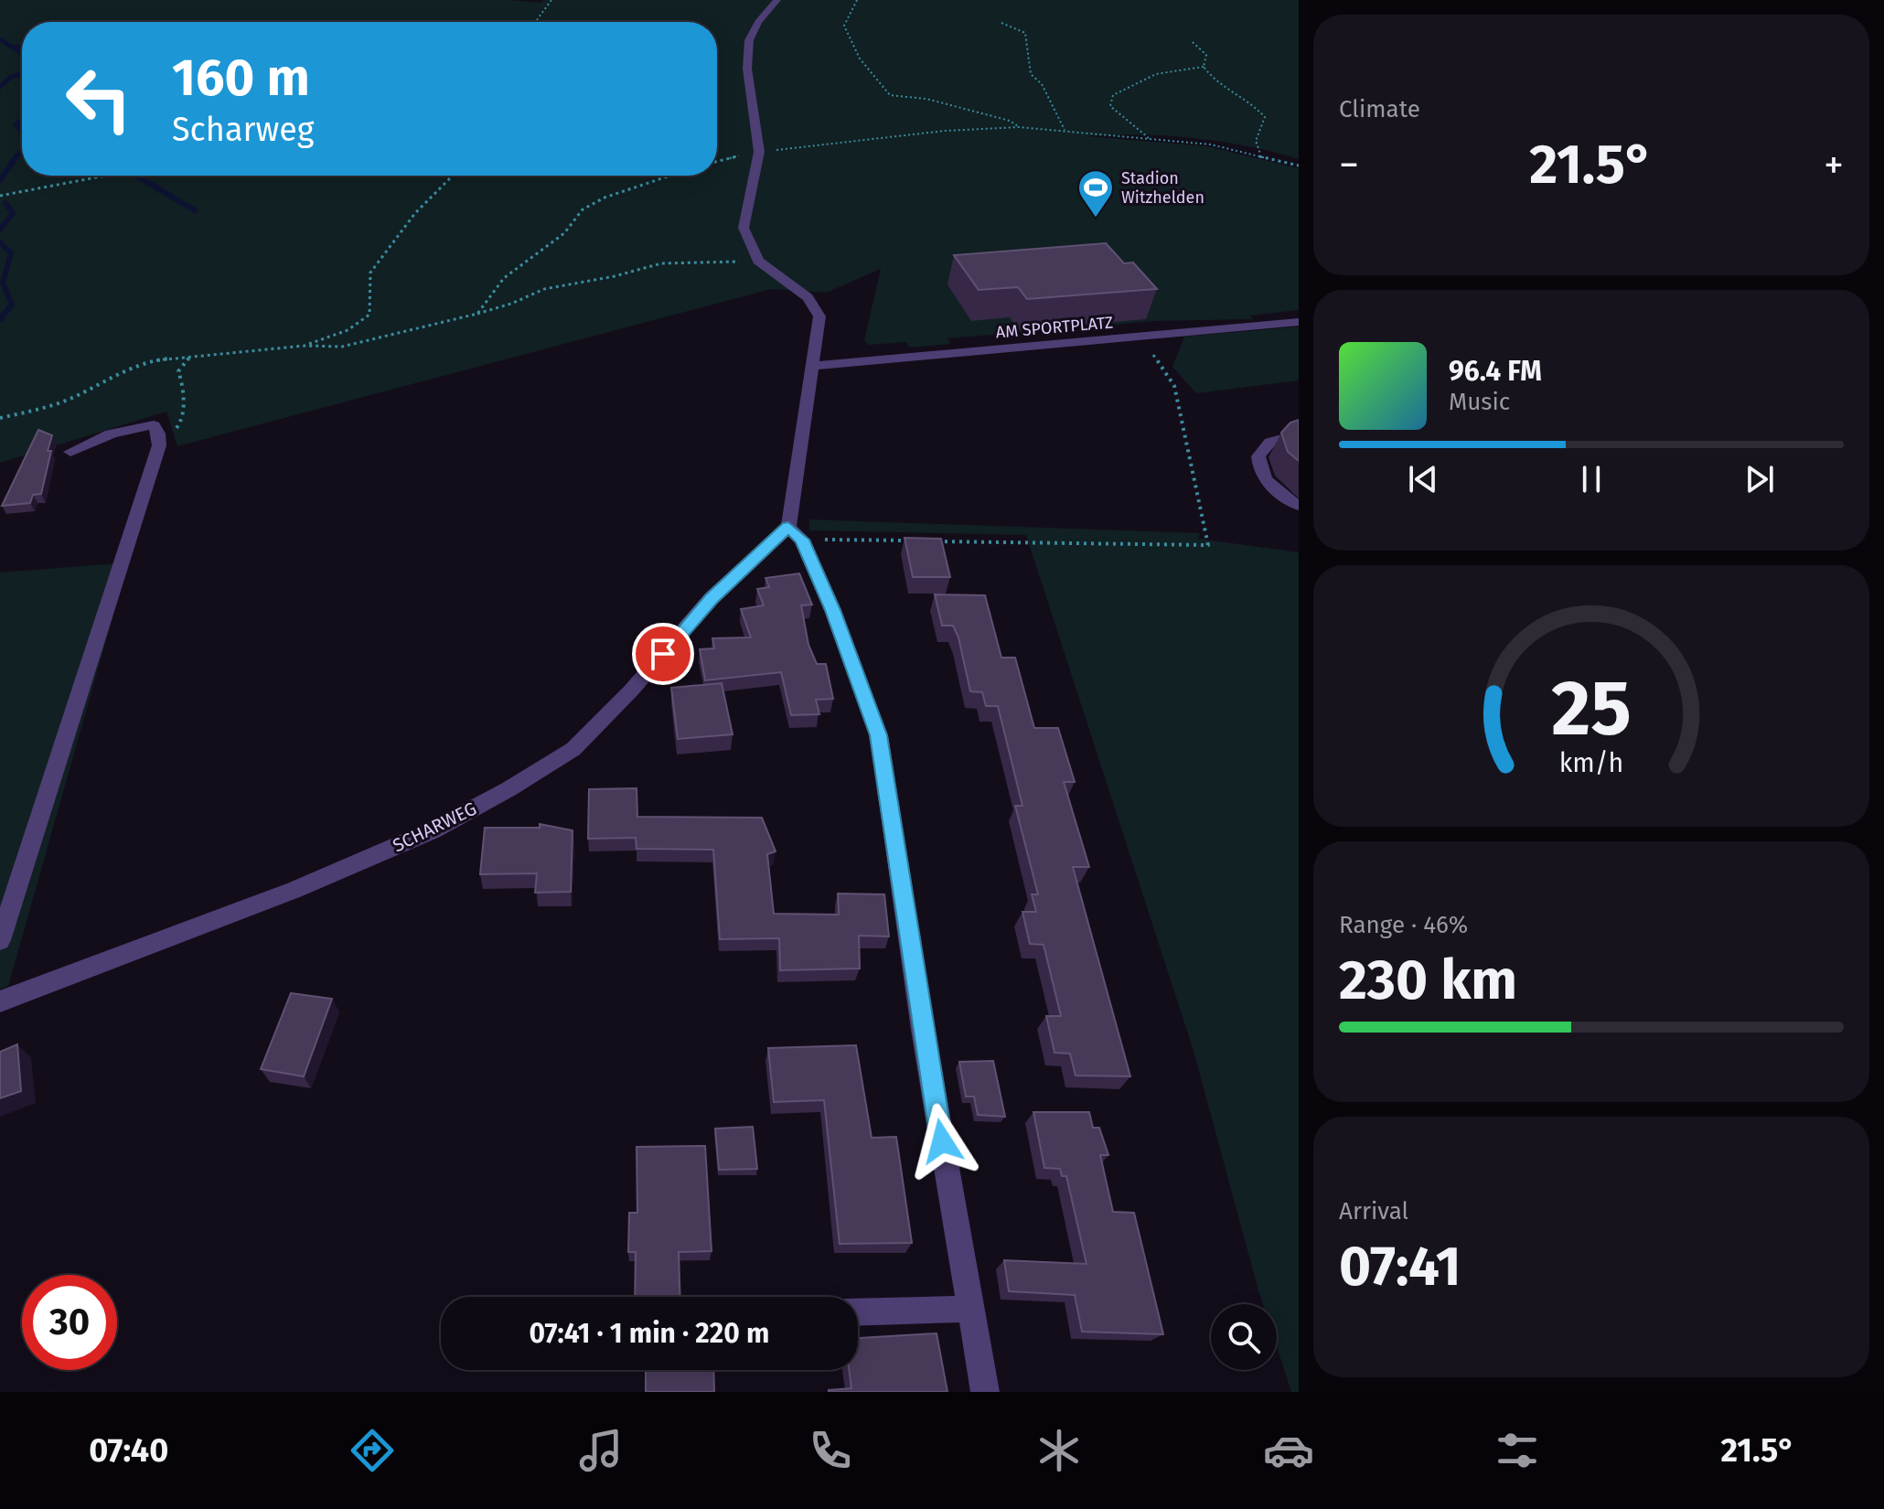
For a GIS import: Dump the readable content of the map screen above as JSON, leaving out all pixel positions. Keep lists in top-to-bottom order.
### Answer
{
  "streets": {
    "street": ["AM SPORTPLATZ", "SCHARWEG"]
  },
  "places": {
    "sports": ["Stadion Witzhelden"]
  },
  "page": {
    "tile": [
      "Climate",
      ["Range · 46%", "230 km"],
      ["Arrival", "07:41"]
    ],
    "turn": ["160 m", "Scharweg"],
    "heat": ["−", "21.5°", "+"],
    "song": ["96.4 FM", "Music"],
    "limit": "30",
    "trip": "07:41 · 1 min · 220 m",
    "tabs": ["07:40", "21.5°"],
    "gauge": ["25", "km/h"]
  }
}
